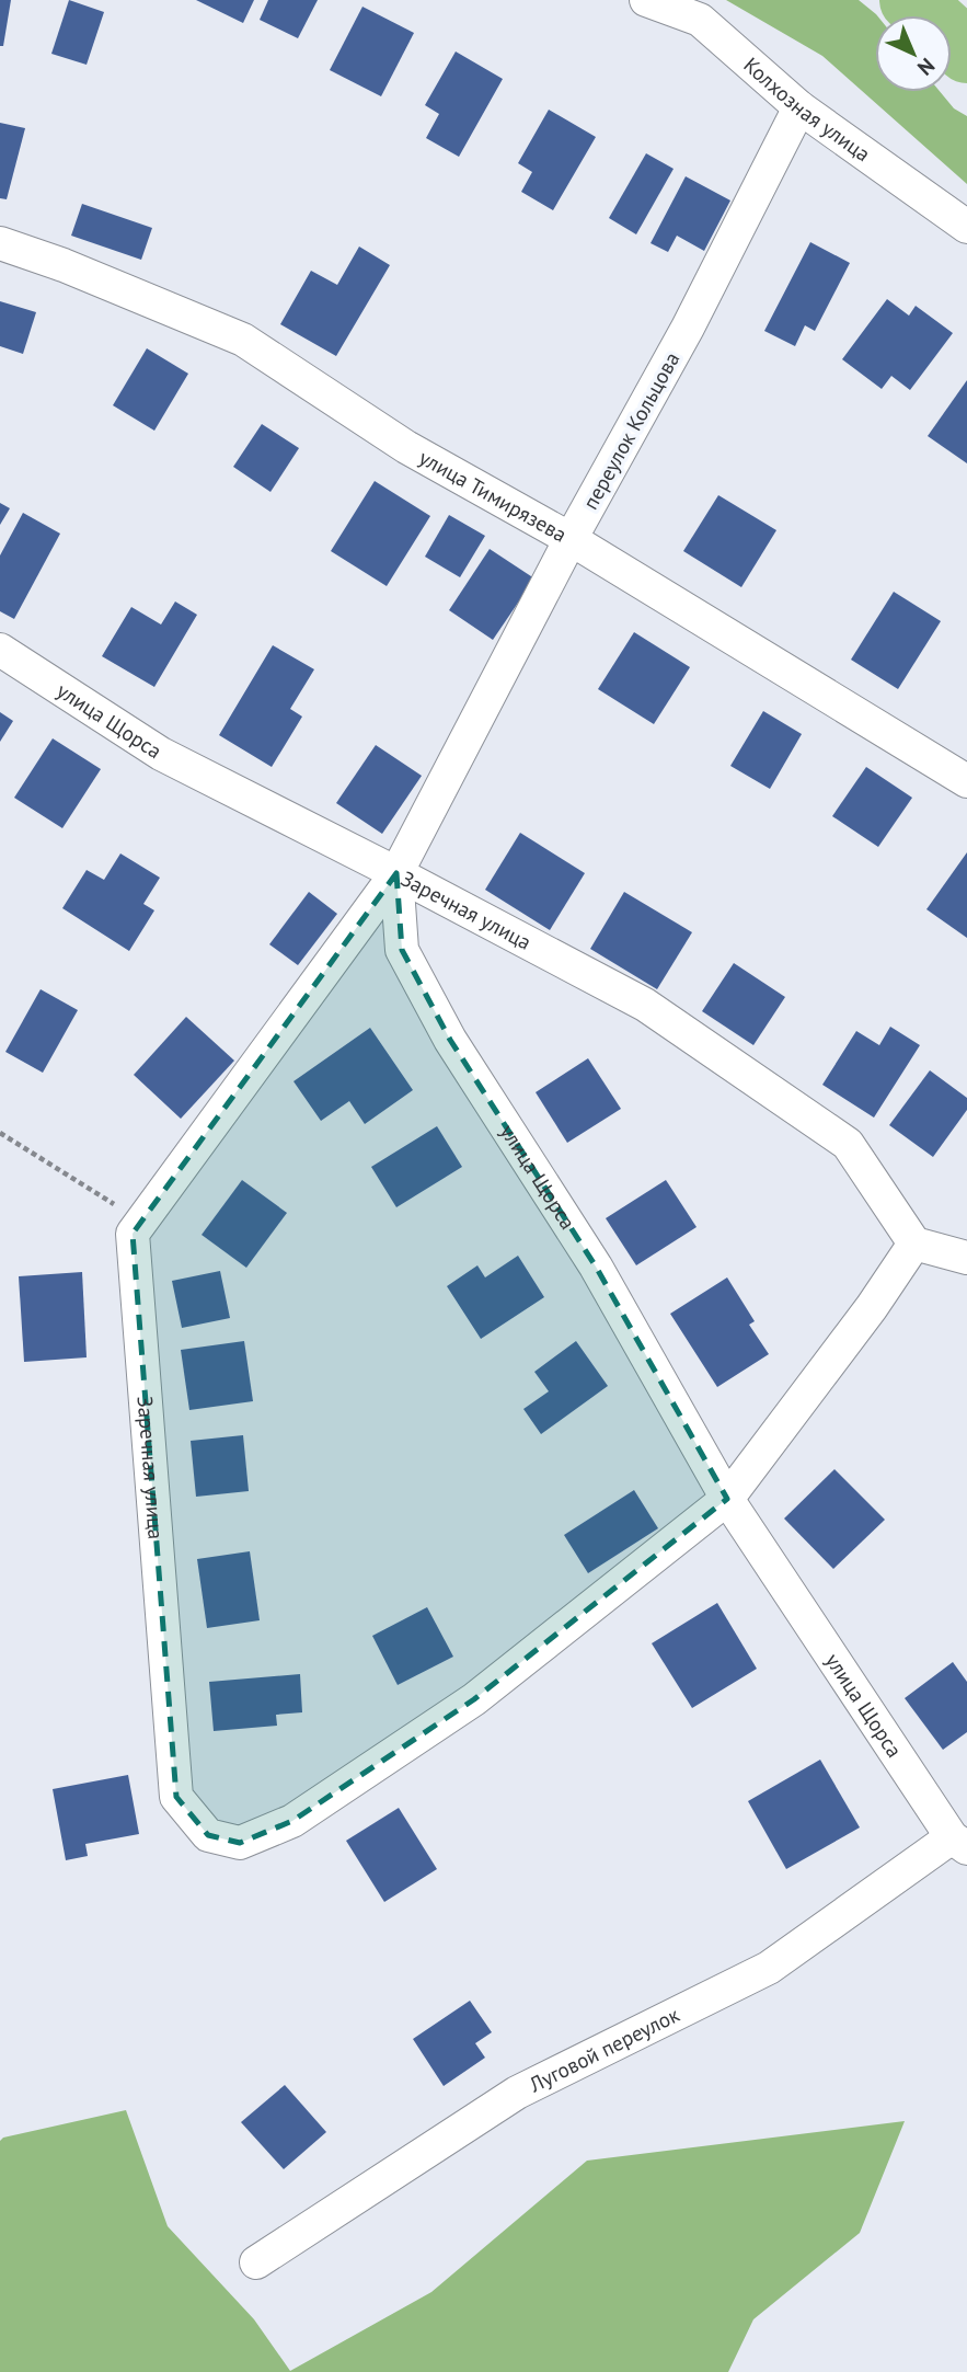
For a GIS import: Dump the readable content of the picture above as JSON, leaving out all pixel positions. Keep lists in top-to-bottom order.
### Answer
{
  "streets": {
    "street": [
      "Колхозная улица",
      "переулок Кольцова",
      "улица Тимирязева",
      "улица Щорса",
      "Заречная улица",
      "Луговой переулок"
    ]
  },
  "crossings": [
    ["Колхозная улица", "переулок Кольцова"],
    ["переулок Кольцова", "улица Тимирязева"],
    ["переулок Кольцова", "улица Щорса"],
    ["переулок Кольцова", "Заречная улица"],
    ["улица Щорса", "Заречная улица"],
    ["улица Щорса", "Луговой переулок"]
  ],
  "north": "bottom right"
}
